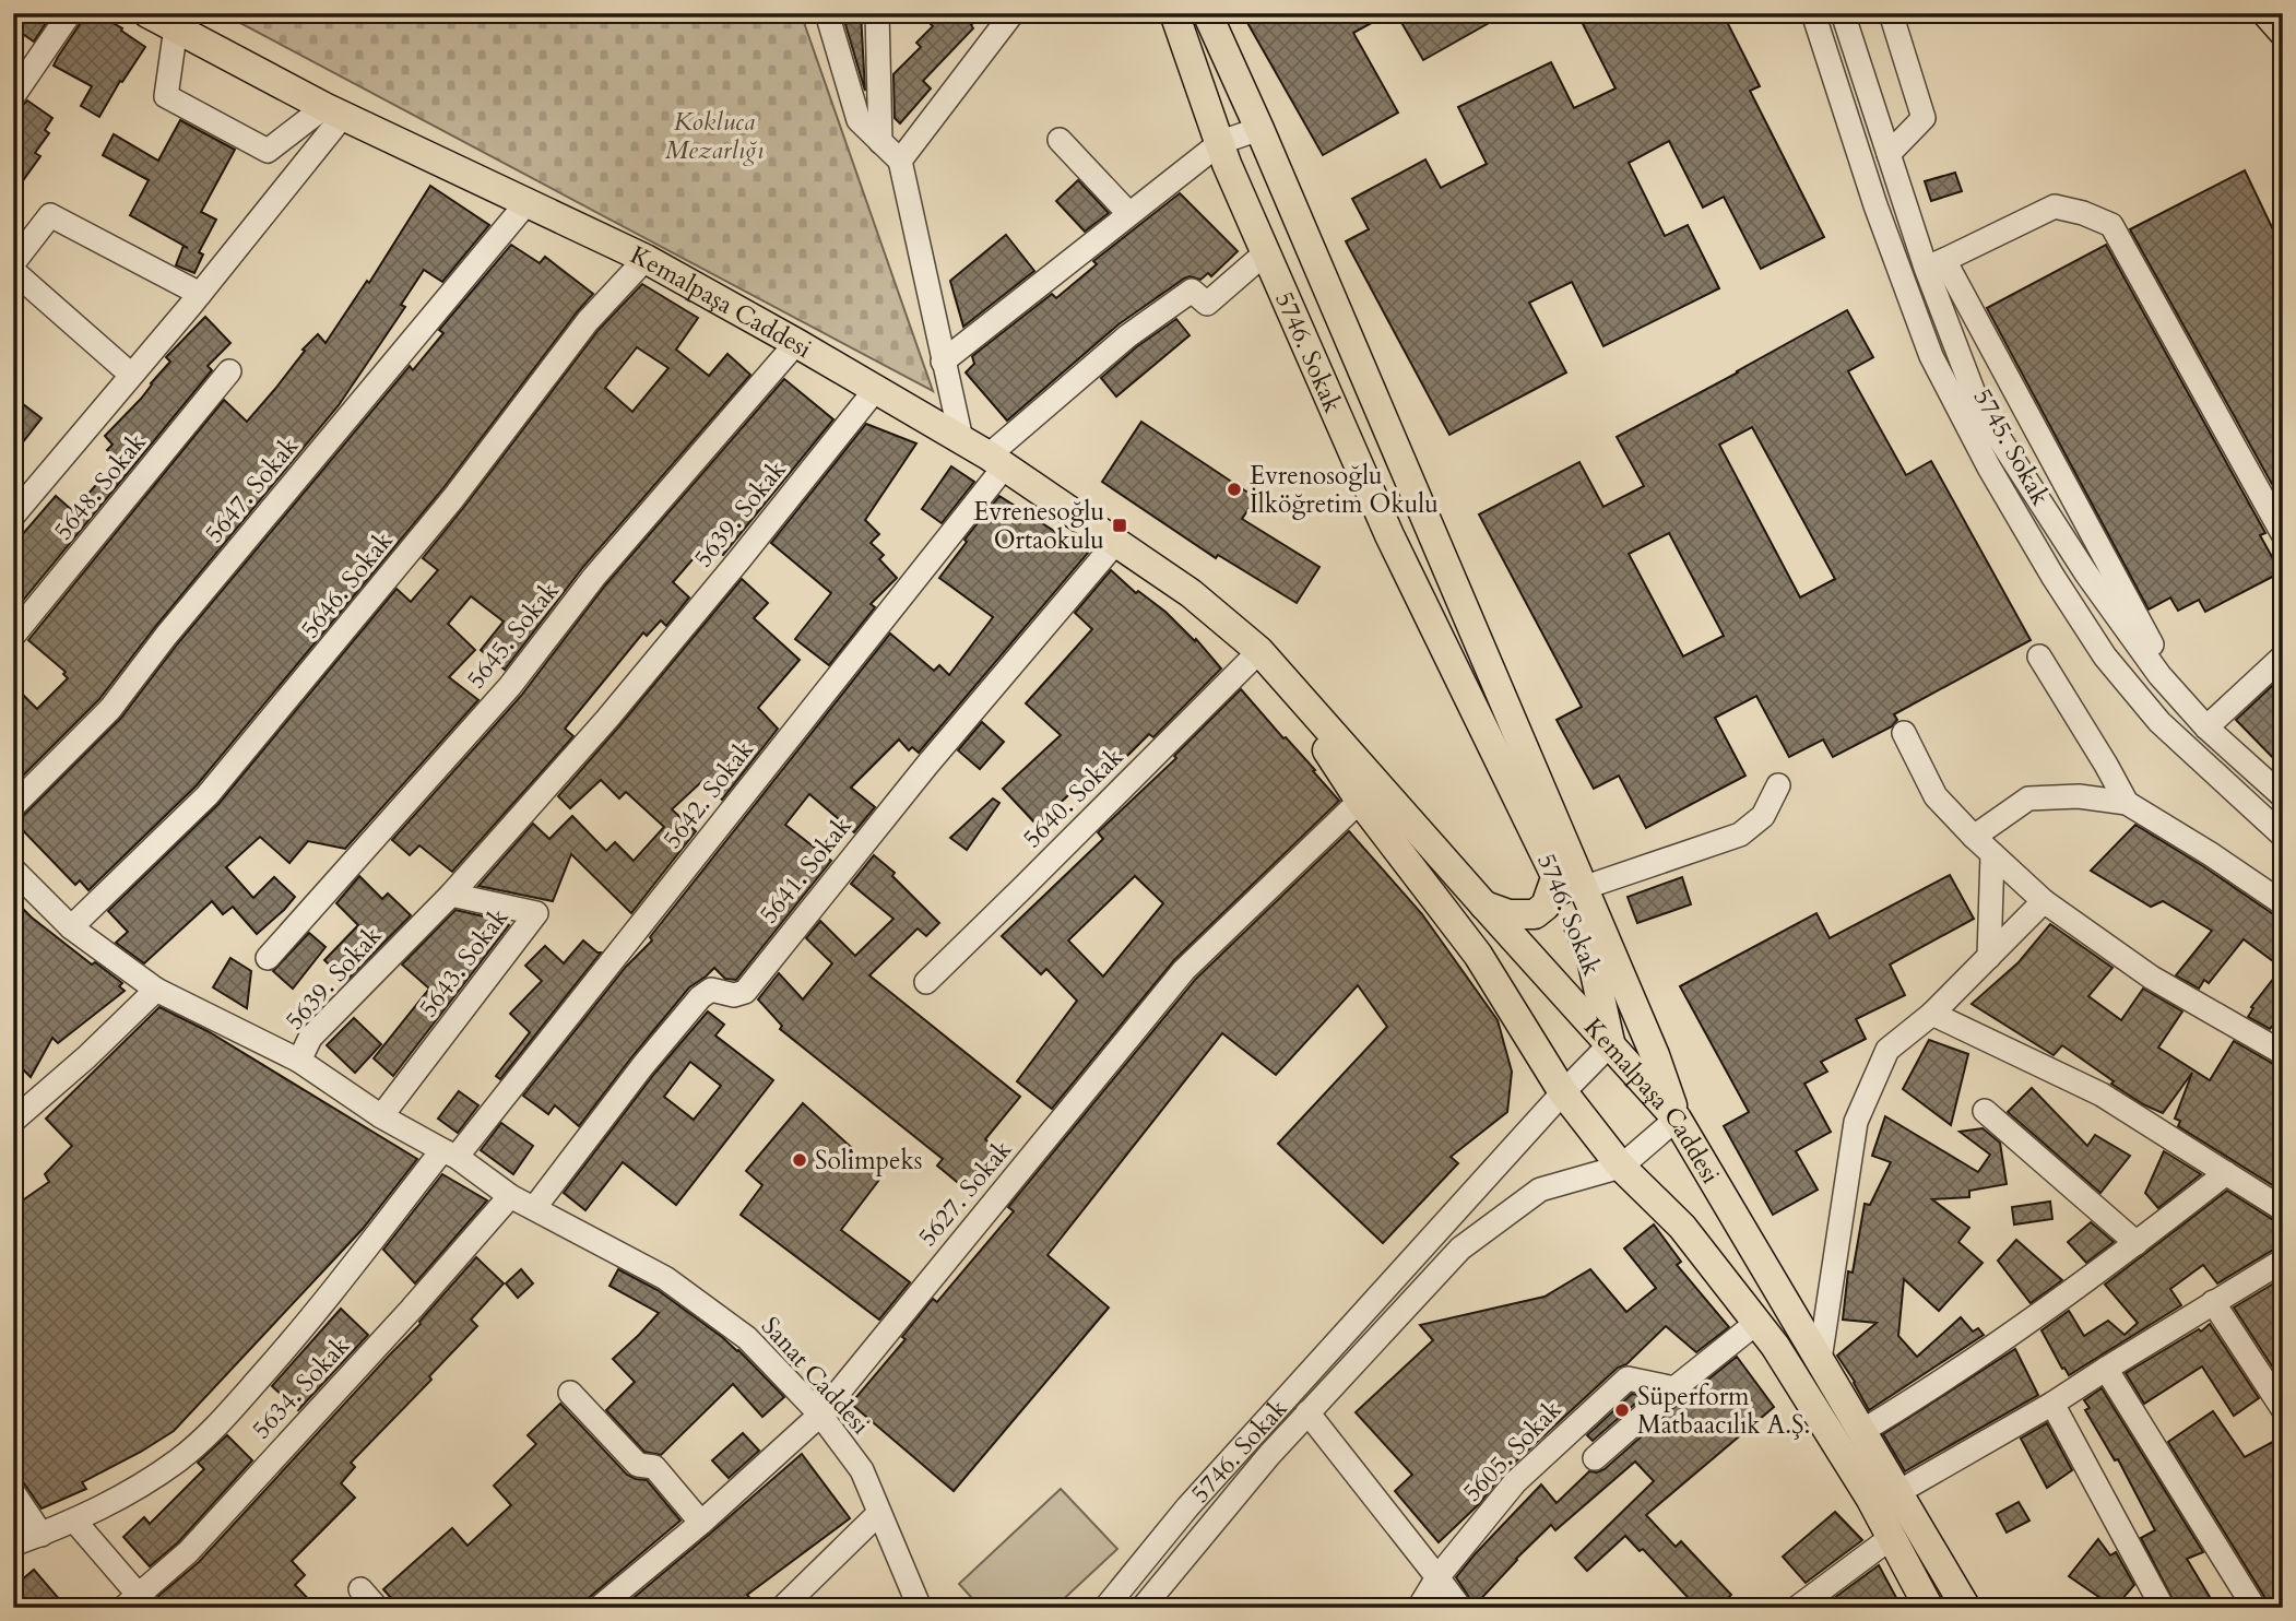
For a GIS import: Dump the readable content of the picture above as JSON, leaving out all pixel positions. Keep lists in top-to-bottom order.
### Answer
{
  "streets": {
    "main road": ["Kemalpaşa Caddesi", "5746. Sokak"],
    "street": [
      "5745. Sokak",
      "5648. Sokak",
      "5647. Sokak",
      "5639. Sokak",
      "5646. Sokak",
      "5645. Sokak",
      "5642. Sokak",
      "5640. Sokak",
      "5641. Sokak",
      "5643. Sokak",
      "5627. Sokak",
      "Sanat Caddesi",
      "5634. Sokak",
      "5605. Sokak"
    ]
  },
  "crossings": [
    ["Kemalpaşa Caddesi", "5746. Sokak"],
    ["Kemalpaşa Caddesi", "5647. Sokak"],
    ["Kemalpaşa Caddesi", "5639. Sokak"],
    ["Kemalpaşa Caddesi", "5646. Sokak"],
    ["Kemalpaşa Caddesi", "5645. Sokak"],
    ["Kemalpaşa Caddesi", "5642. Sokak"],
    ["Kemalpaşa Caddesi", "5640. Sokak"],
    ["Kemalpaşa Caddesi", "5641. Sokak"],
    ["Kemalpaşa Caddesi", "5627. Sokak"],
    ["5746. Sokak", "5642. Sokak"],
    ["5639. Sokak", "5642. Sokak"],
    ["5639. Sokak", "5643. Sokak"],
    ["5639. Sokak", "Sanat Caddesi"],
    ["5642. Sokak", "Sanat Caddesi"],
    ["5641. Sokak", "Sanat Caddesi"],
    ["5627. Sokak", "Sanat Caddesi"],
    ["Sanat Caddesi", "5634. Sokak"]
  ],
  "parks": ["Kokluca Mezarlığı"],
  "places": {
    "other": ["Evrenosoğlu İlköğretim Okulu", "Solimpeks", "Süperform Matbaacılık A.Ş."],
    "transit": ["Evrenesoğlu Ortaokulu"]
  }
}
